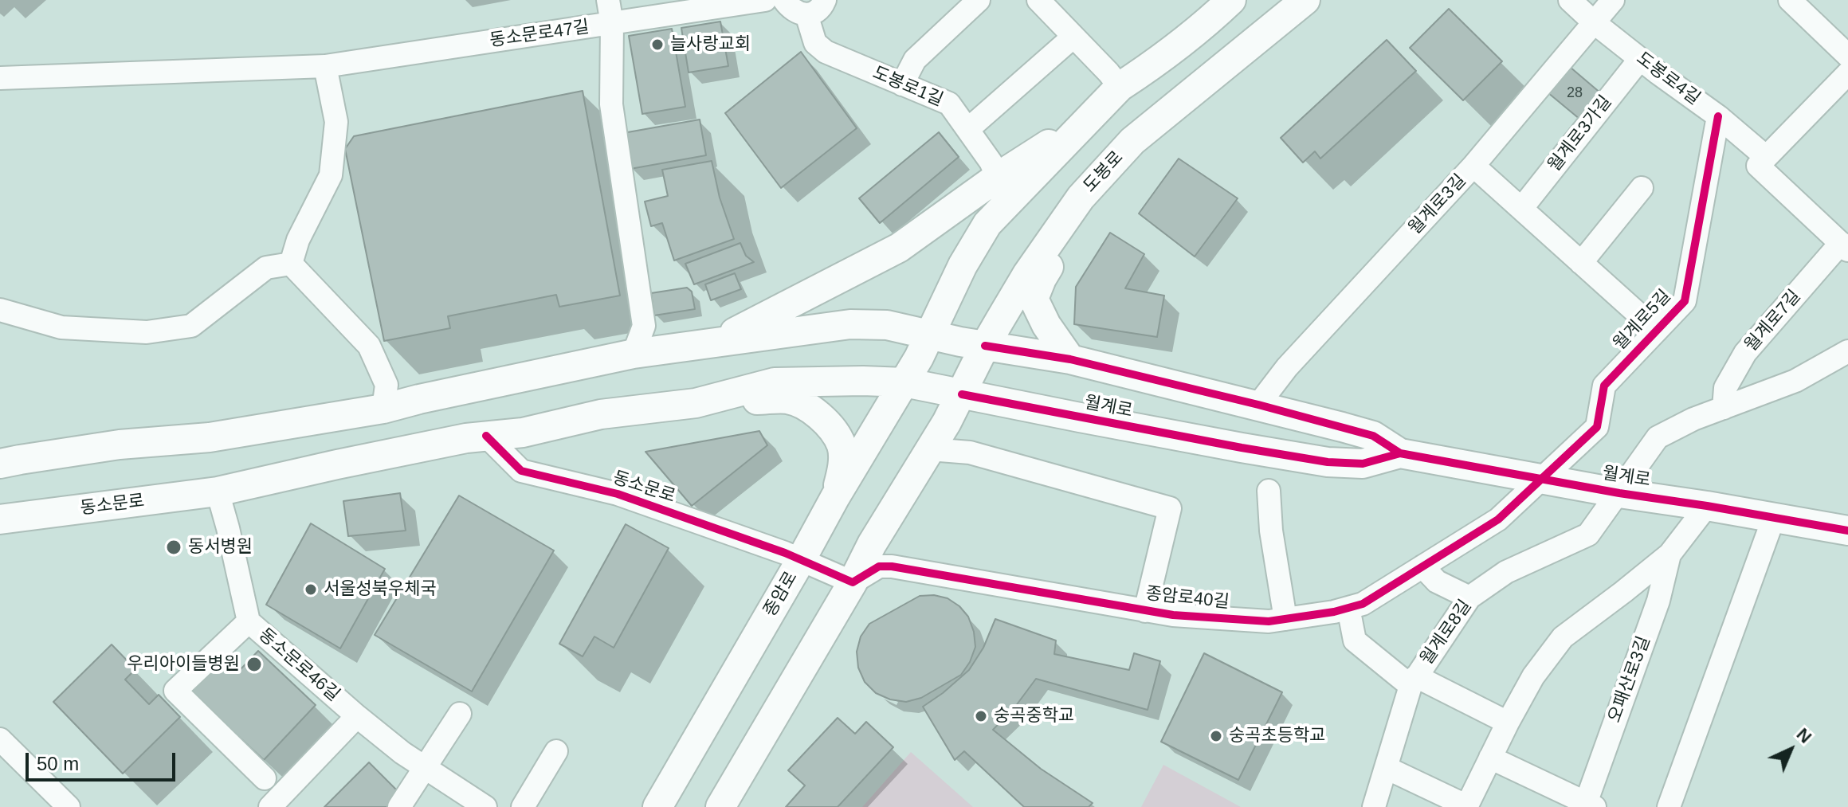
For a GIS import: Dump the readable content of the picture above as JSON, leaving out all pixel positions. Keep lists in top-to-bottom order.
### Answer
{
  "streets": {
    "main road": [
      "도봉로",
      "월계로",
      "동소문로",
      "종암로"
    ],
    "street": [
      "동소문로47길",
      "도봉로4길",
      "도봉로1길",
      "월계로3가길",
      "월계로3길",
      "월계로5길",
      "월계로7길",
      "종암로40길",
      "월계로8길",
      "동소문로46길",
      "오패산로3길"
    ]
  },
  "crossings": [
    ["도봉로4길", "월계로3가길"],
    ["도봉로4길", "월계로3길"],
    ["도봉로4길", "월계로5길"],
    ["도봉로", "월계로"],
    ["도봉로", "동소문로"],
    ["월계로3길", "월계로"],
    ["월계로5길", "월계로"],
    ["월계로5길", "종암로40길"],
    ["월계로", "동소문로"],
    ["월계로", "종암로40길"],
    ["월계로", "월계로8길"],
    ["월계로", "오패산로3길"],
    ["동소문로", "종암로"],
    ["동소문로", "동소문로46길"],
    ["월계로8길", "오패산로3길"]
  ],
  "places": [
    "늘사랑교회",
    "동서병원",
    "서울성북우체국",
    "우리아이들병원",
    "숭곡중학교",
    "숭곡초등학교"
  ],
  "house_numbers": ["28"],
  "scale_bar": "50 m",
  "north": "top right"
}
